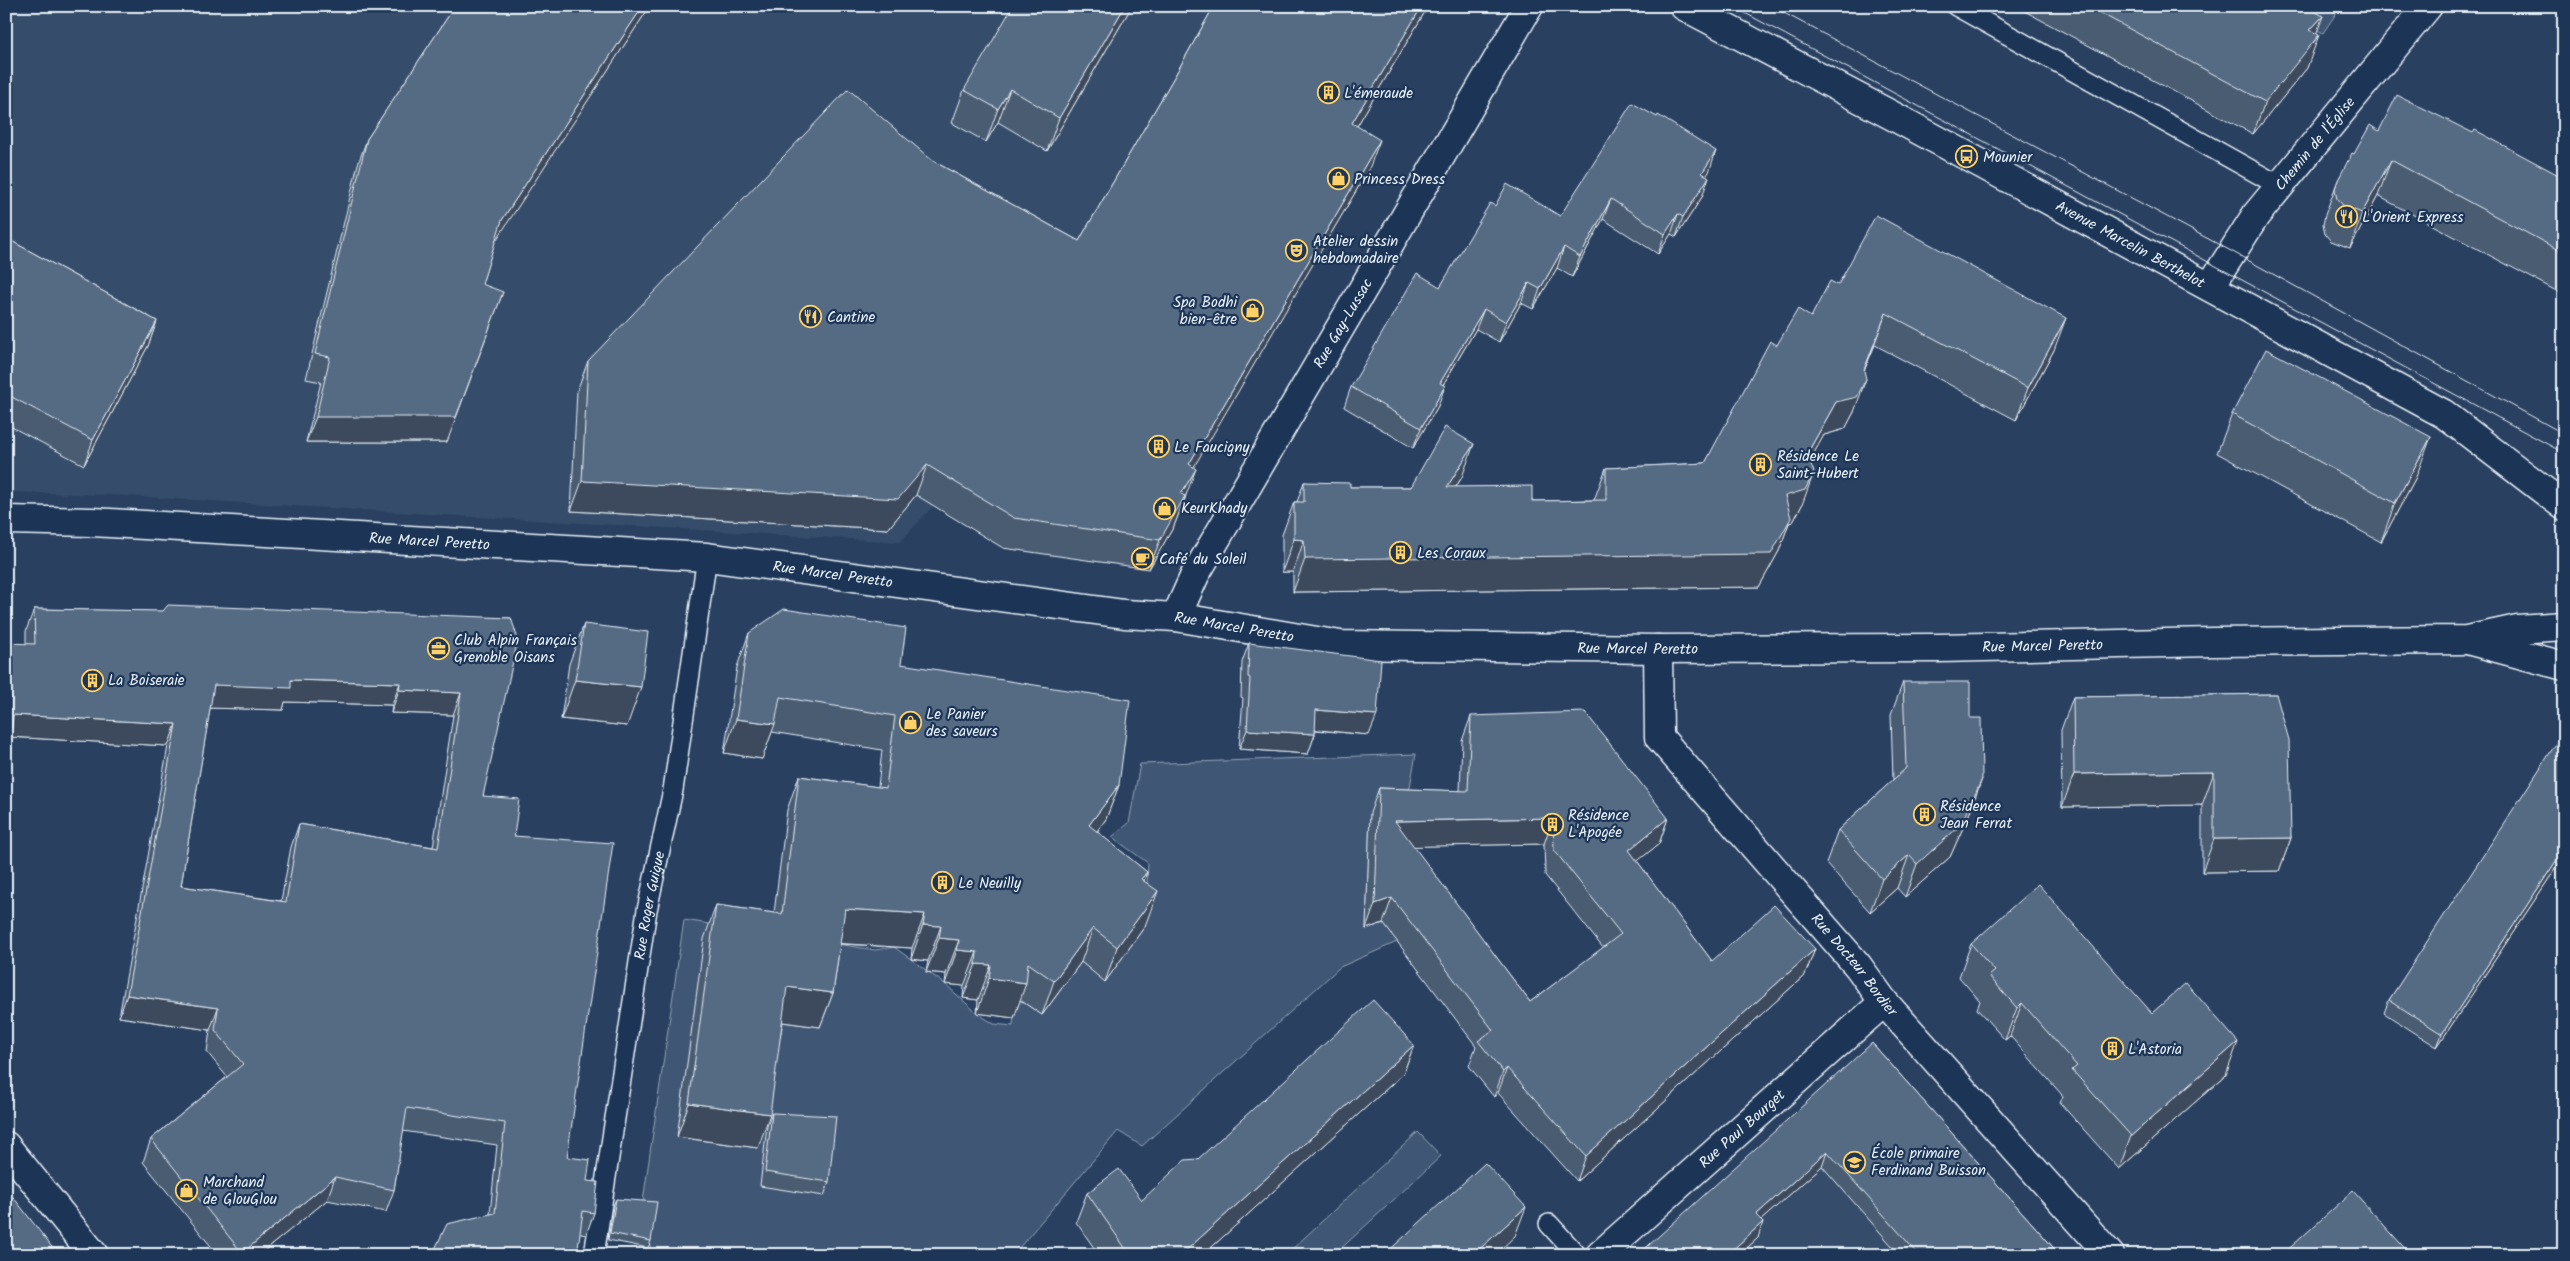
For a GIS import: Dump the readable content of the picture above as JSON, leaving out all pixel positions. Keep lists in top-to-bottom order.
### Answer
{
  "streets": {
    "street": [
      "Chemin de l'Église",
      "Avenue Marcelin Berthelot",
      "Rue Gay-Lussac",
      "Rue Marcel Peretto",
      "Rue Docteur Bordier",
      "Rue Paul Bourget"
    ],
    "lane": ["Rue Roger Guigue"]
  },
  "crossings": [
    ["Chemin de l'Église", "Avenue Marcelin Berthelot"],
    ["Rue Gay-Lussac", "Rue Marcel Peretto"],
    ["Rue Marcel Peretto", "Rue Roger Guigue"],
    ["Rue Marcel Peretto", "Rue Docteur Bordier"],
    ["Rue Docteur Bordier", "Rue Paul Bourget"]
  ],
  "places": {
    "building": [
      "L'émeraude",
      "Le Faucigny",
      "Résidence Le Saint-Hubert",
      "Les Coraux",
      "La Boiseraie",
      "Résidence Jean Ferrat",
      "Résidence L'Apogée",
      "Le Neuilly",
      "L'Astoria"
    ],
    "bus stop": ["Mounier"],
    "shop": [
      "Princess Dress",
      "Spa Bodhi bien-être",
      "KeurKhady",
      "Le Panier des saveurs",
      "Marchand de GlouGlou"
    ],
    "restaurant": ["L'Orient Express", "Cantine"],
    "theatre": ["Atelier dessin hebdomadaire"],
    "cafe": ["Café du Soleil"],
    "office": ["Club Alpin Français Grenoble Oisans"],
    "school or university": ["École primaire Ferdinand Buisson"]
  }
}
